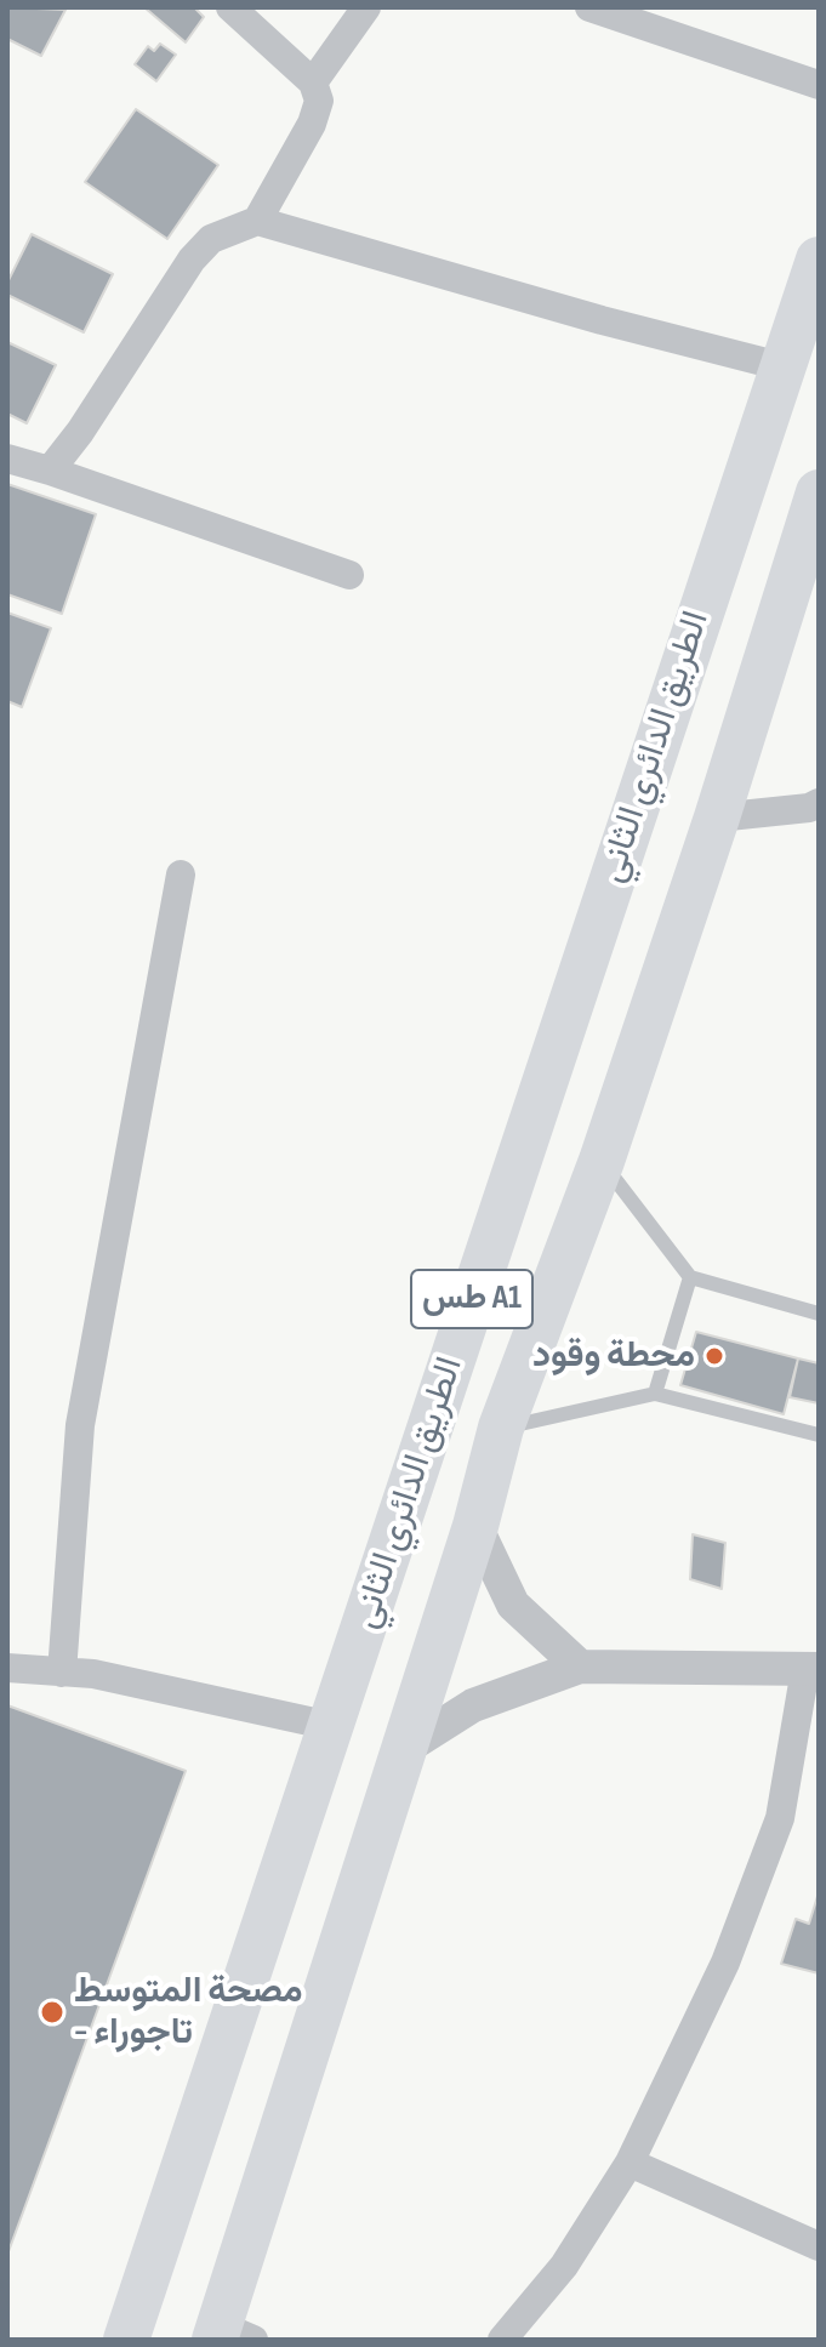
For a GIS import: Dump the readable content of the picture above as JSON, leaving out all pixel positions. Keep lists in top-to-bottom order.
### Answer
{
  "streets": {
    "highway": ["الطريق الدائري الثاني", "طس A1"]
  },
  "places": ["محطة وقود", "مصحة المتوسط - تاجوراء"]
}
